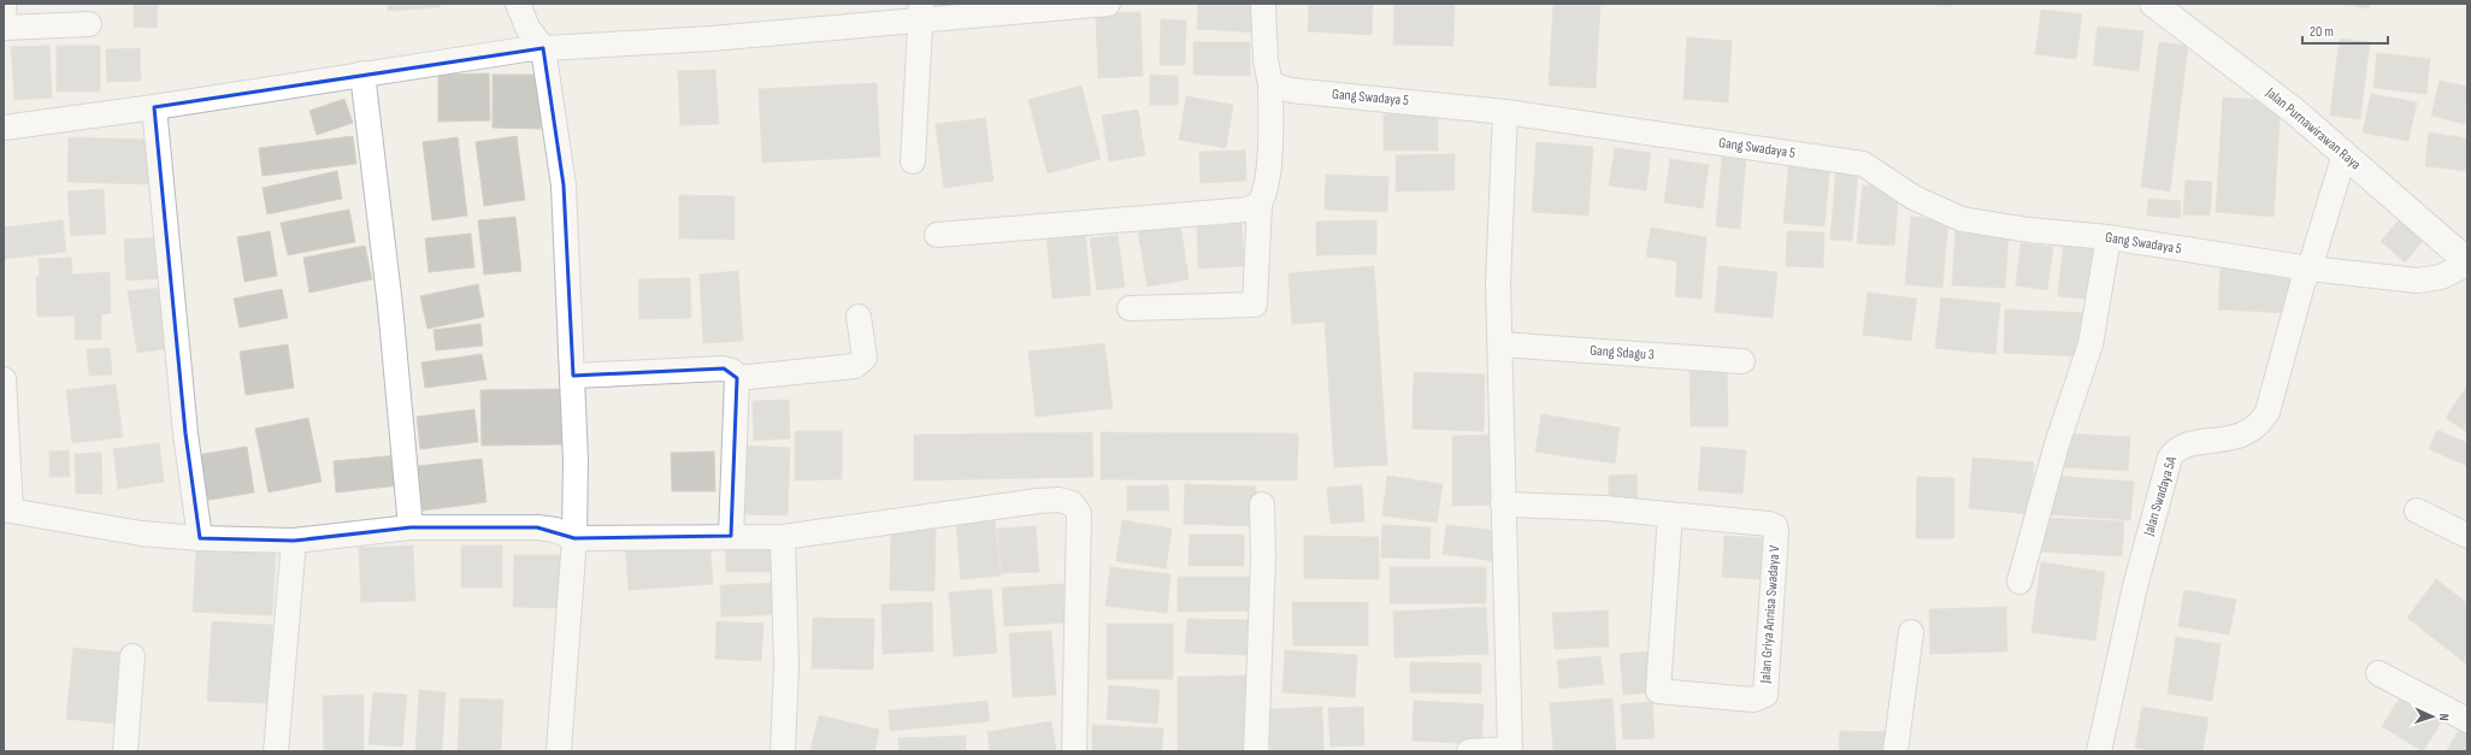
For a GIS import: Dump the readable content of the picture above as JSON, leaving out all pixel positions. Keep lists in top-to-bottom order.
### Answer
{
  "streets": {
    "street": [
      "Gang Swadaya 5",
      "Jalan Purnawirawan Raya",
      "Gang Sdagu 3",
      "Jalan Swadaya 5A",
      "Jalan Griya Annisa Swadaya V"
    ]
  },
  "crossings": [
    ["Gang Swadaya 5", "Jalan Swadaya 5A"],
    ["Jalan Purnawirawan Raya", "Jalan Swadaya 5A"]
  ],
  "scale_bar": "20 m",
  "north": "right"
}
